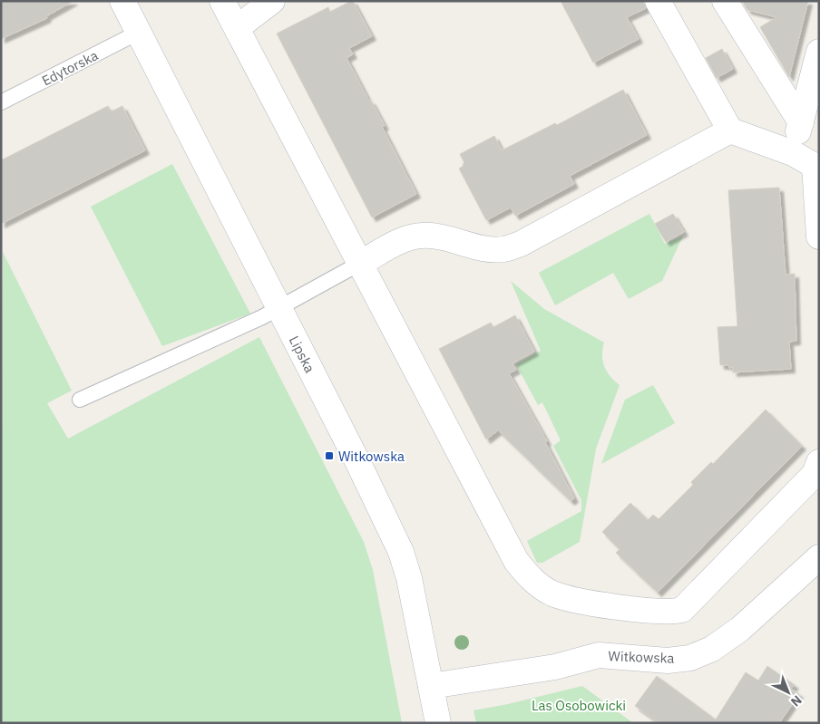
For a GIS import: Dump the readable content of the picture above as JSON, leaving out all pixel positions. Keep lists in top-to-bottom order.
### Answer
{
  "streets": {
    "street": ["Lipska", "Witkowska"],
    "lane": ["Edytorska"]
  },
  "crossings": [
    ["Edytorska", "Lipska"],
    ["Lipska", "Witkowska"]
  ],
  "parks": ["Las Osobowicki"],
  "places": {
    "transit": ["Witkowska"]
  },
  "north": "bottom right"
}
